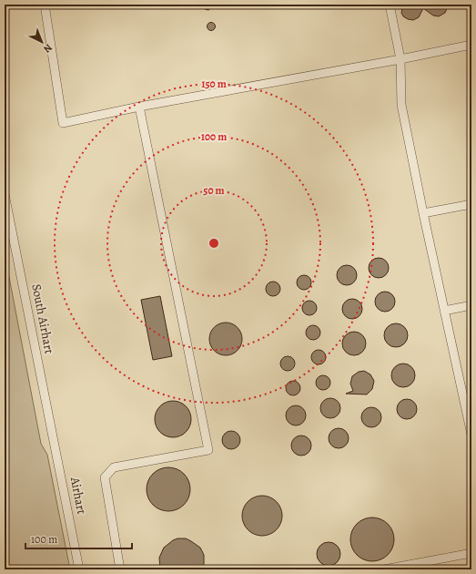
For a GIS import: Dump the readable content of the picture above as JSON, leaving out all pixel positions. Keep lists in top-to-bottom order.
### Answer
{
  "streets": {
    "street": ["South Airhart", "Airhart"]
  },
  "crossings": [
    ["South Airhart", "Airhart"]
  ],
  "scale_bar": "100 m",
  "north": "bottom right",
  "rings": ["150 m", "100 m", "50 m"]
}
